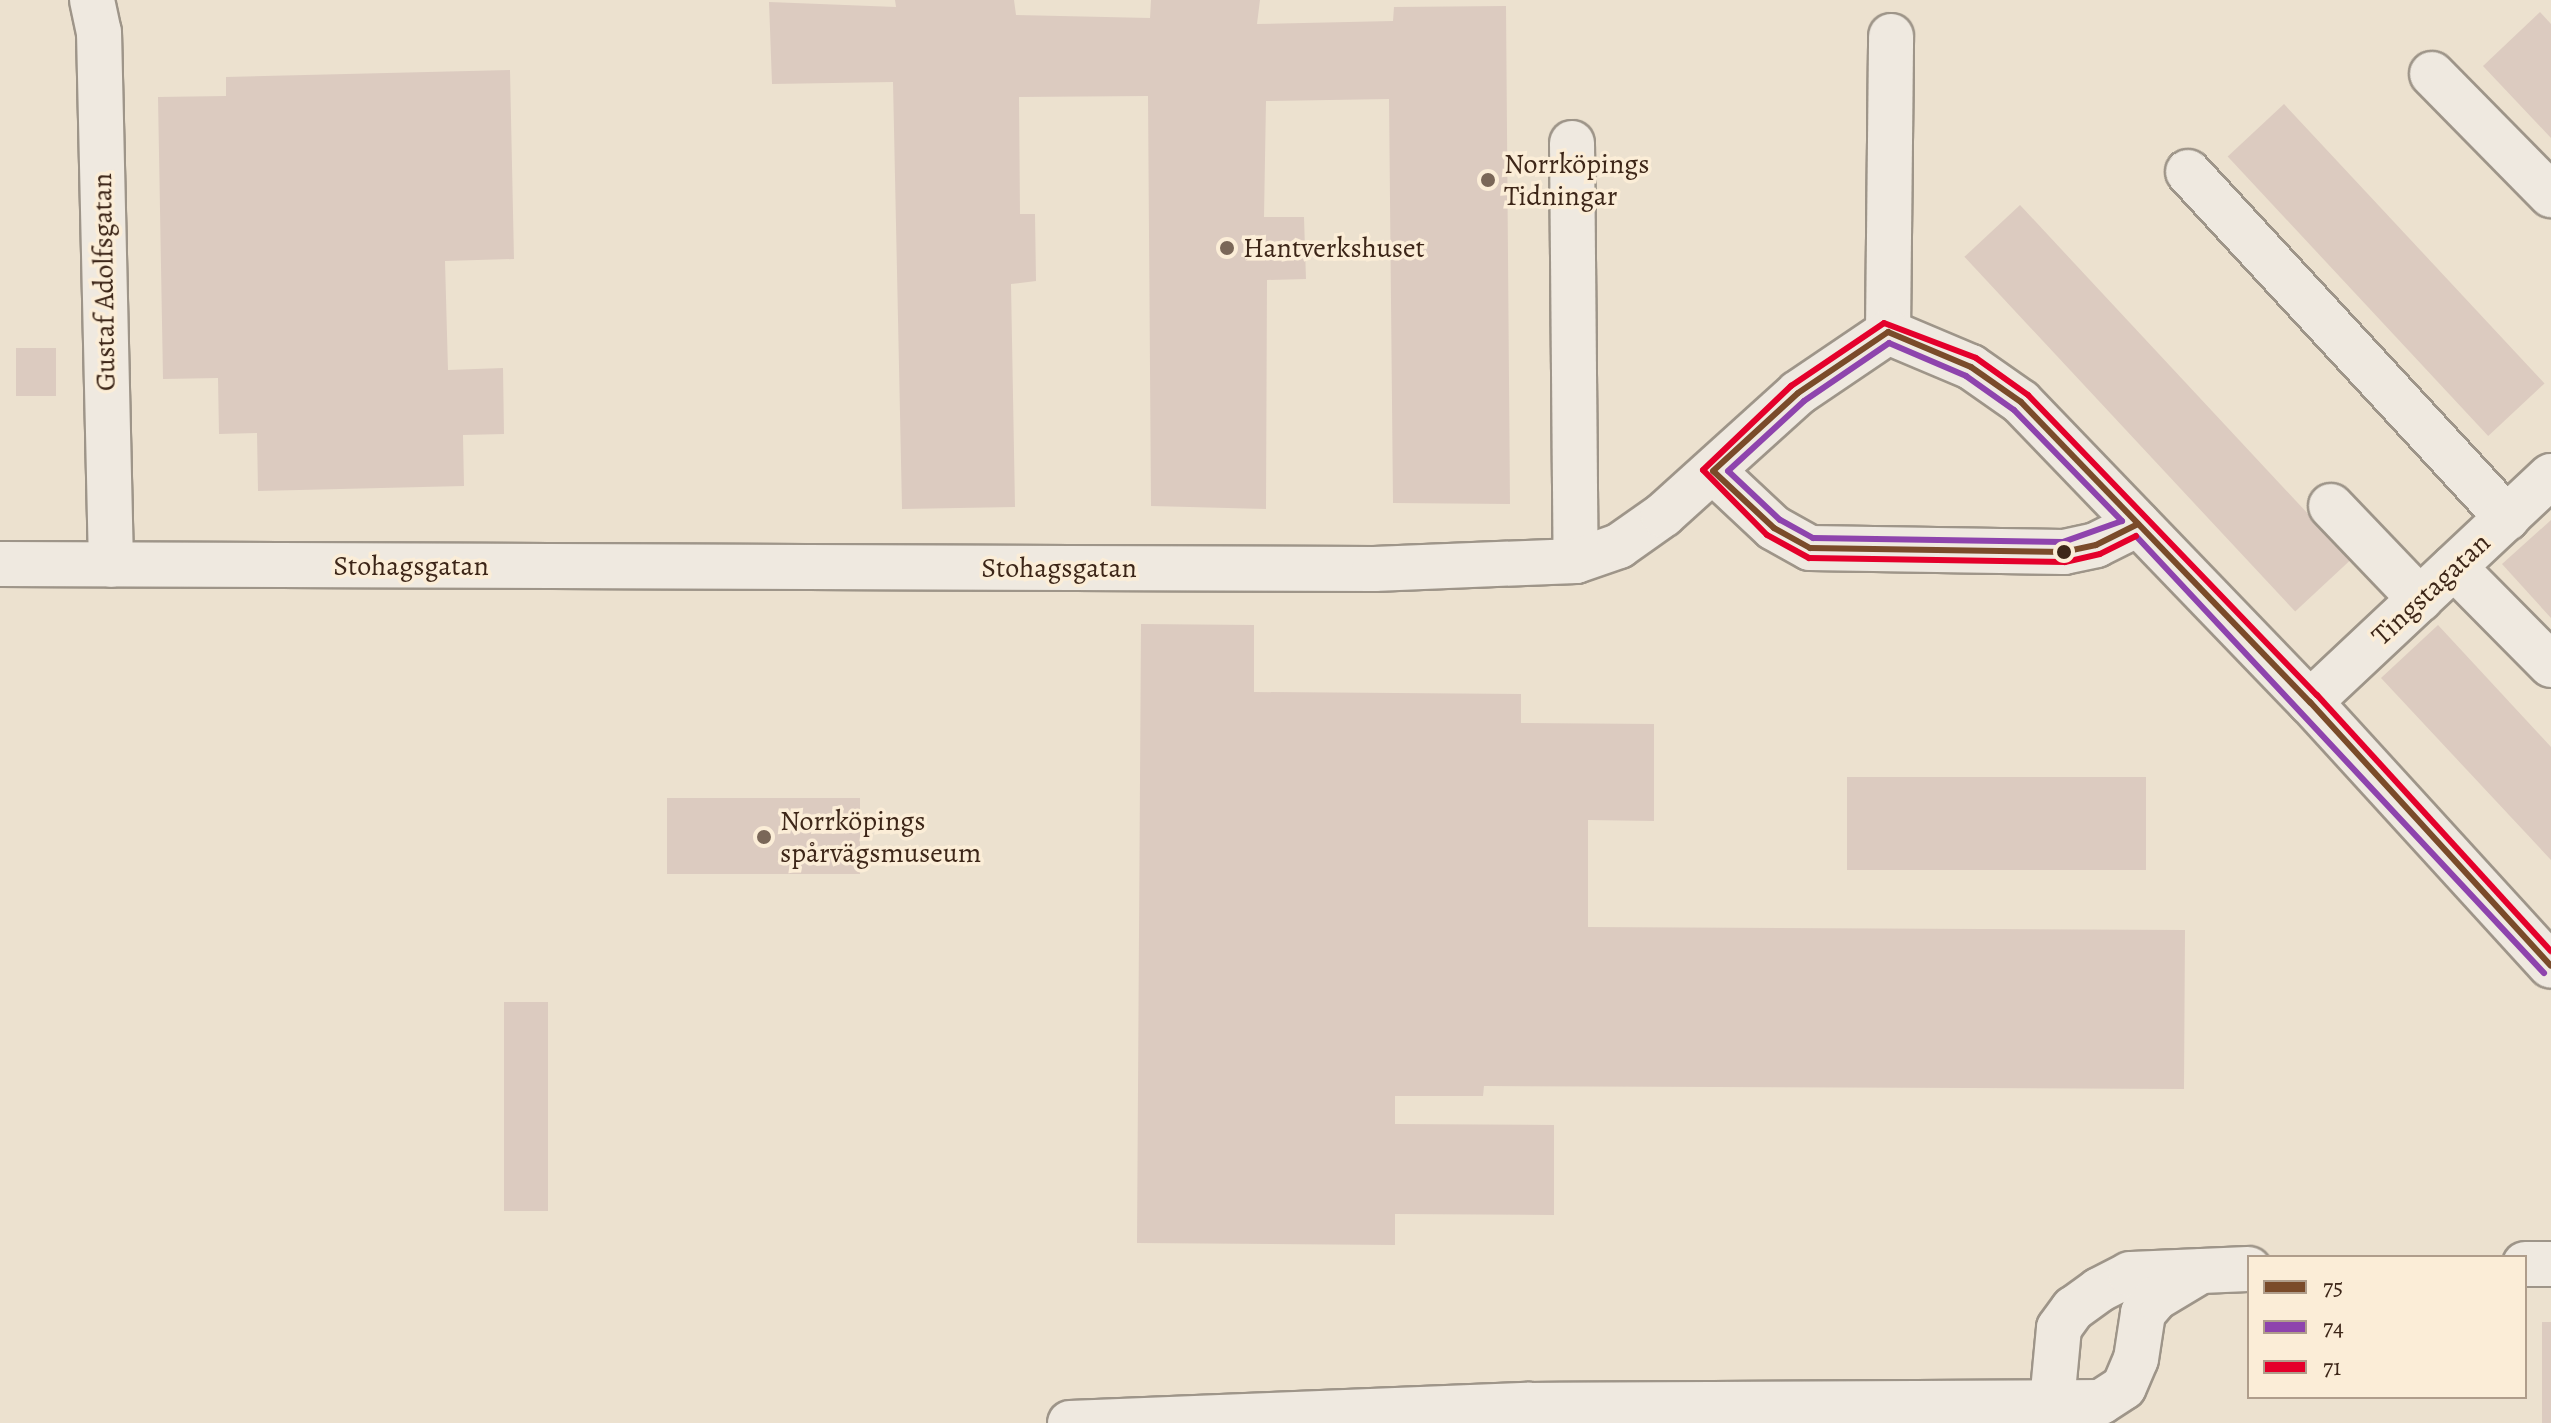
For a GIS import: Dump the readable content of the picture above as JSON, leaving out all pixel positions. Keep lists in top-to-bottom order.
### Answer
{
  "streets": {
    "street": ["Gustaf Adolfsgatan", "Stohagsgatan", "Tingstagatan"]
  },
  "crossings": [
    ["Gustaf Adolfsgatan", "Stohagsgatan"]
  ],
  "places": ["Norrköpings Tidningar", "Hantverkshuset", "Norrköpings spårvägsmuseum"],
  "lines": ["transit line 71", "transit line 75", "transit line 74"],
  "legend": ["75", "74", "71"]
}
